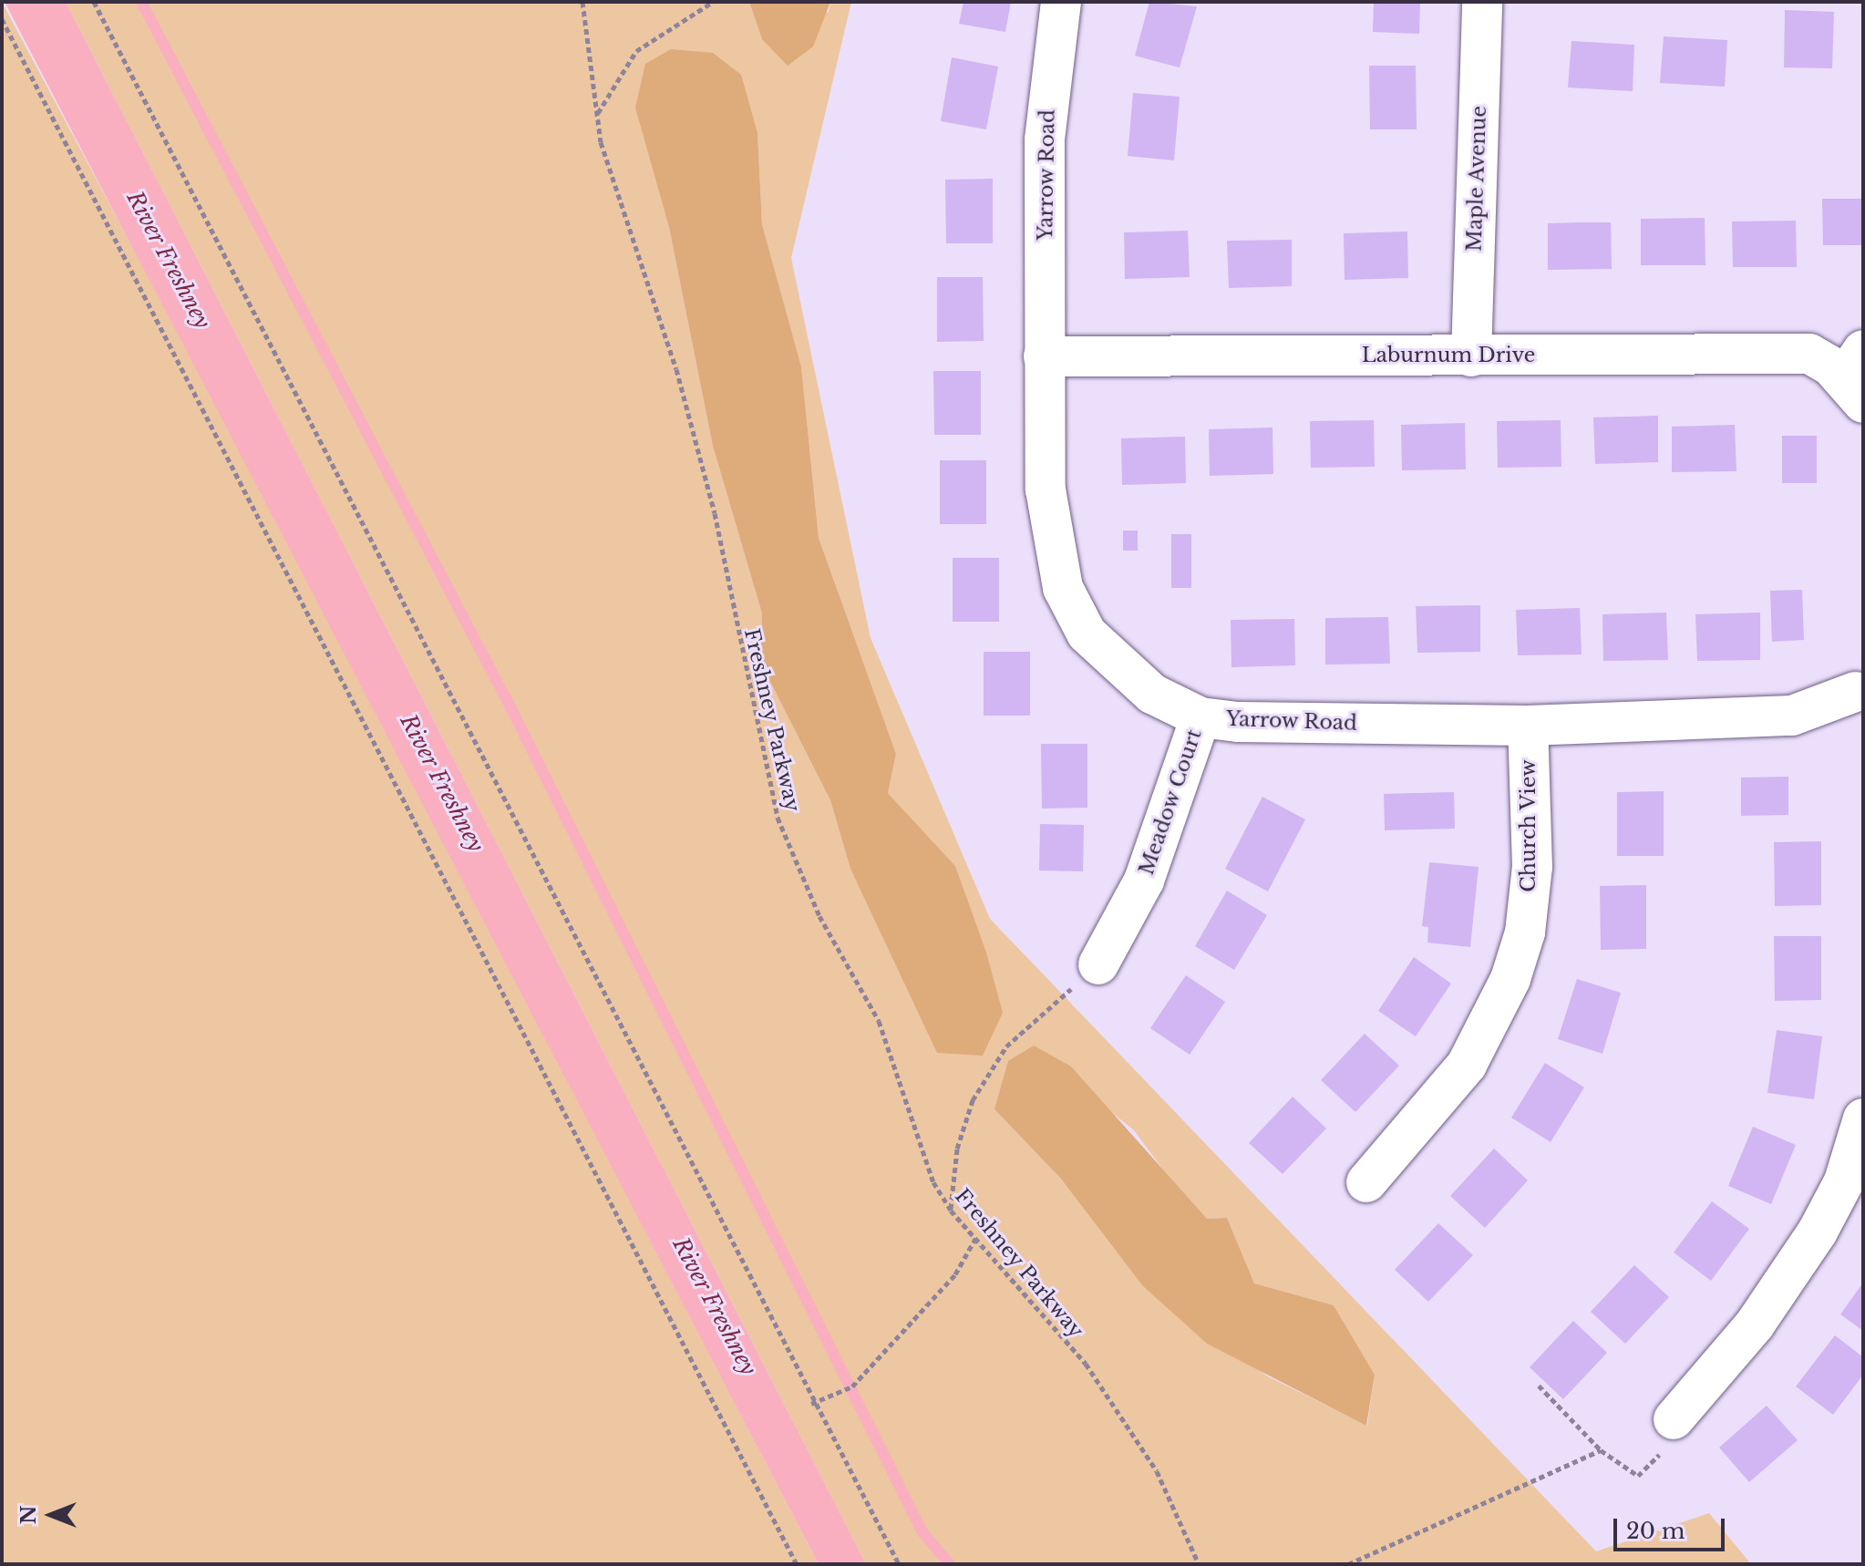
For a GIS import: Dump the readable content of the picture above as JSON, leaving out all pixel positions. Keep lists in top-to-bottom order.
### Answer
{
  "streets": {
    "street": [
      "Yarrow Road",
      "Maple Avenue",
      "Laburnum Drive",
      "Meadow Court",
      "Church View"
    ],
    "path": ["Freshney Parkway"]
  },
  "crossings": [
    ["Yarrow Road", "Laburnum Drive"],
    ["Yarrow Road", "Meadow Court"],
    ["Yarrow Road", "Church View"],
    ["Maple Avenue", "Laburnum Drive"]
  ],
  "water": ["River Freshney"],
  "scale_bar": "20 m",
  "north": "left"
}
